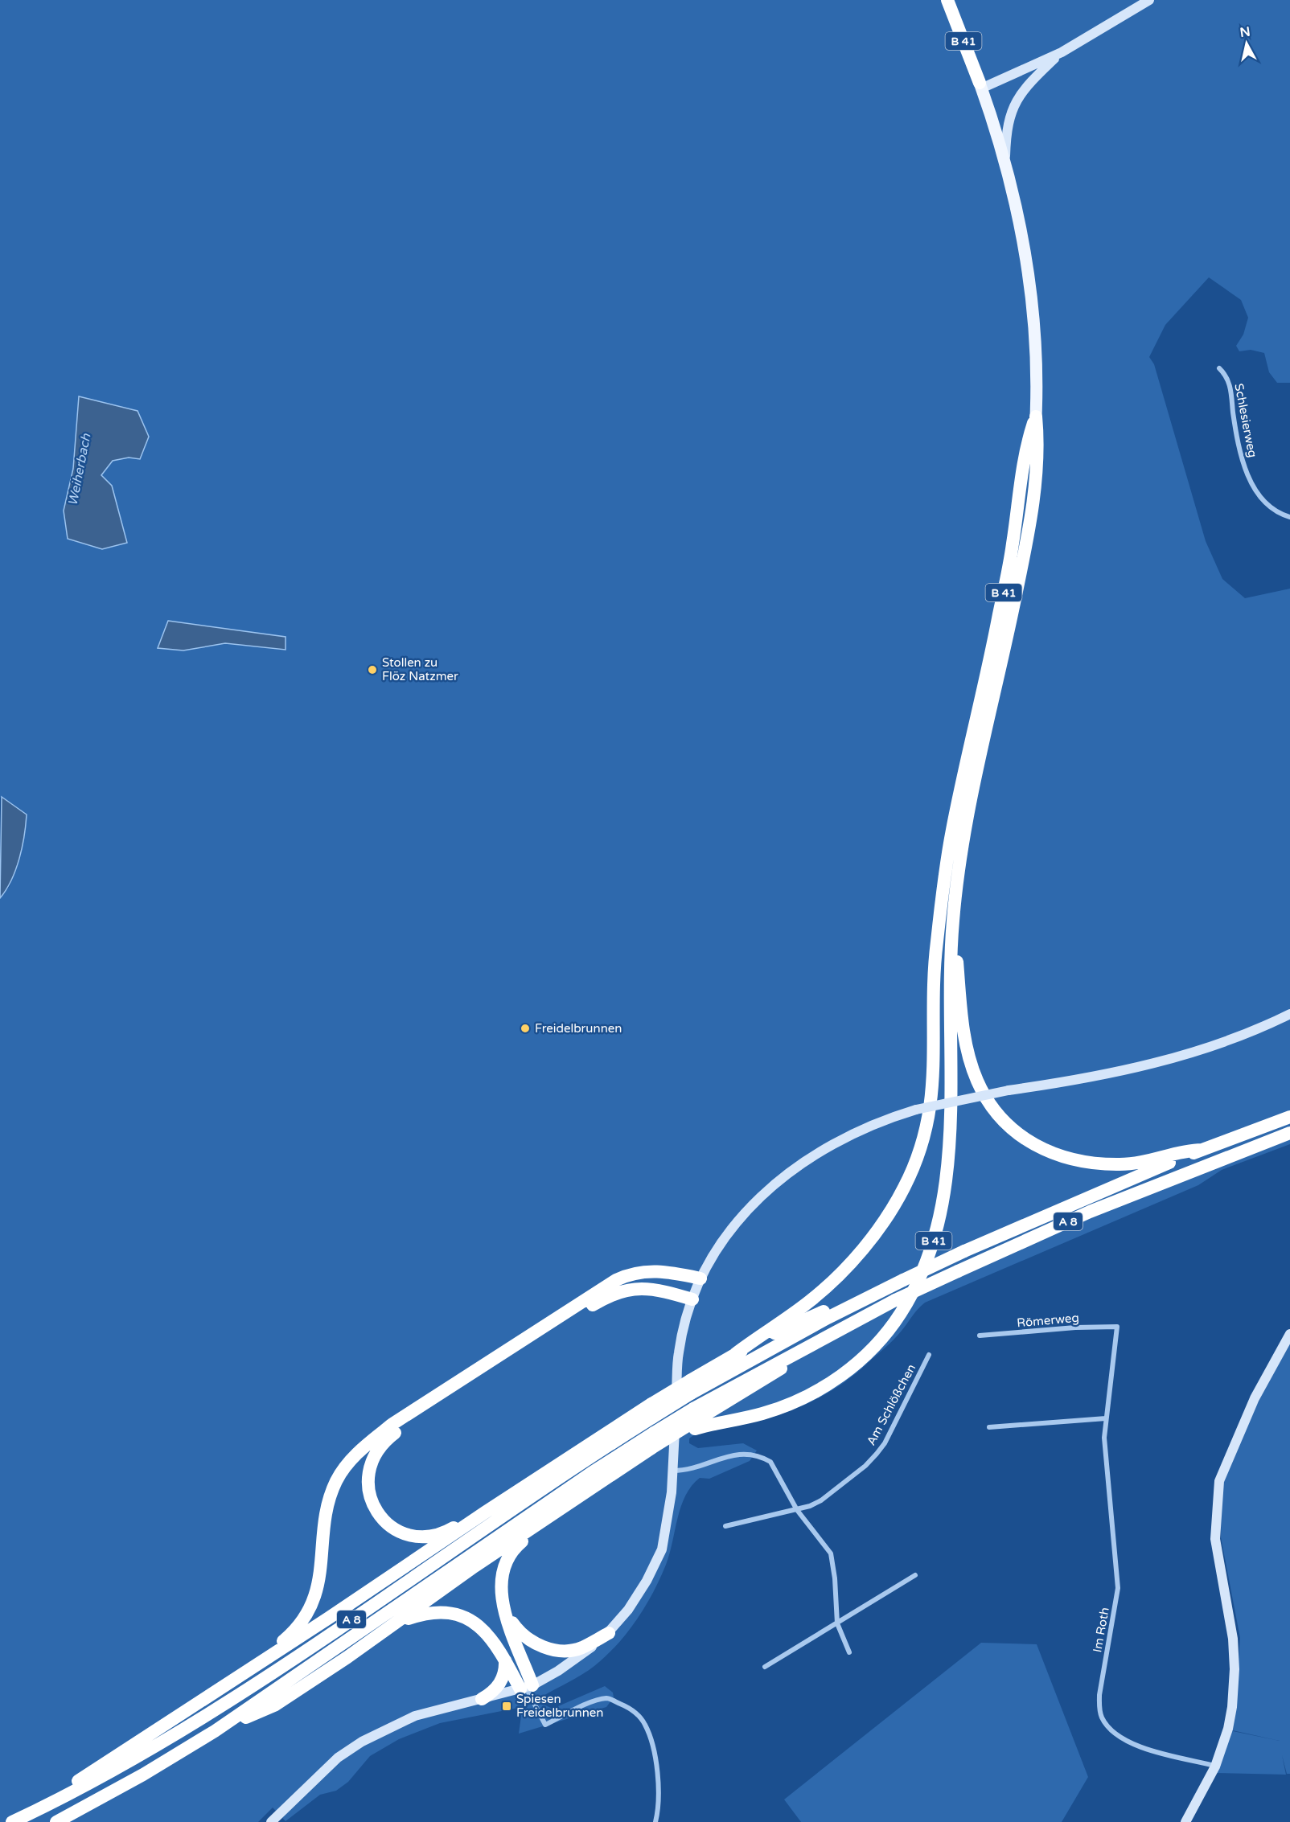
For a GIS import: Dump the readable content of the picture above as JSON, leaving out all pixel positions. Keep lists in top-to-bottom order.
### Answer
{
  "streets": {
    "highway": ["B 41", "A 8"],
    "street": [
      "Schlesierweg",
      "Römerweg",
      "Am Schlößchen",
      "Im Roth"
    ]
  },
  "crossings": [
    ["B 41", "A 8"],
    ["Römerweg", "Im Roth"]
  ],
  "water": ["Weiherbach"],
  "places": {
    "other": ["Stollen zu Flöz Natzmer", "Freidelbrunnen"],
    "transit": ["Spiesen Freidelbrunnen"]
  },
  "north": "top"
}
